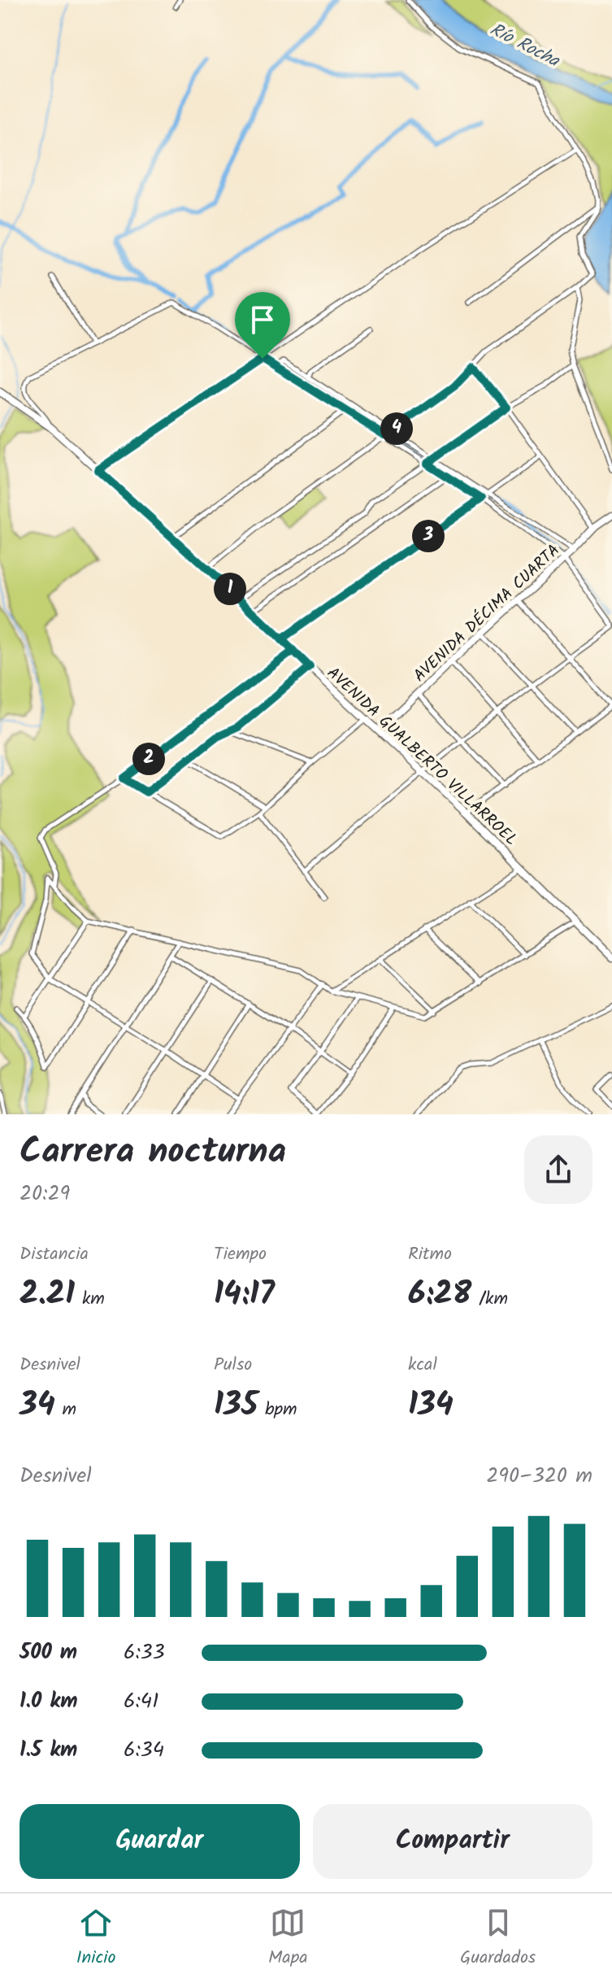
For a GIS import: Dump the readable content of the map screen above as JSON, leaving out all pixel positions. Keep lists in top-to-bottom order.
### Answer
{
  "streets": {
    "main road": ["AVENIDA DÉCIMA CUARTA", "AVENIDA GUALBERTO VILLARROEL"]
  },
  "crossings": [
    ["AVENIDA DÉCIMA CUARTA", "AVENIDA GUALBERTO VILLARROEL"]
  ],
  "water": ["Río Rocha"],
  "page": {
    "pins": [
      "4",
      "3",
      "1",
      "2"
    ],
    "heading": ["Carrera nocturna", "20:29"],
    "stats": [
      ["Distancia", "2.21 km"],
      ["Tiempo", "14:17"],
      ["Ritmo", "6:28 /km"],
      ["Desnivel", "34 m"],
      ["Pulso", "135 bpm"],
      ["kcal", "134"]
    ],
    "chart": ["Desnivel", "290–320 m"],
    "list": [
      {
        "name": "500 m",
        "note": "6:33"
      },
      {
        "name": "1.0 km",
        "note": "6:41"
      },
      {
        "name": "1.5 km",
        "note": "6:34"
      }
    ],
    "buttons": ["Guardar", "Compartir"],
    "tabs": ["Inicio", "Mapa", "Guardados"]
  }
}
